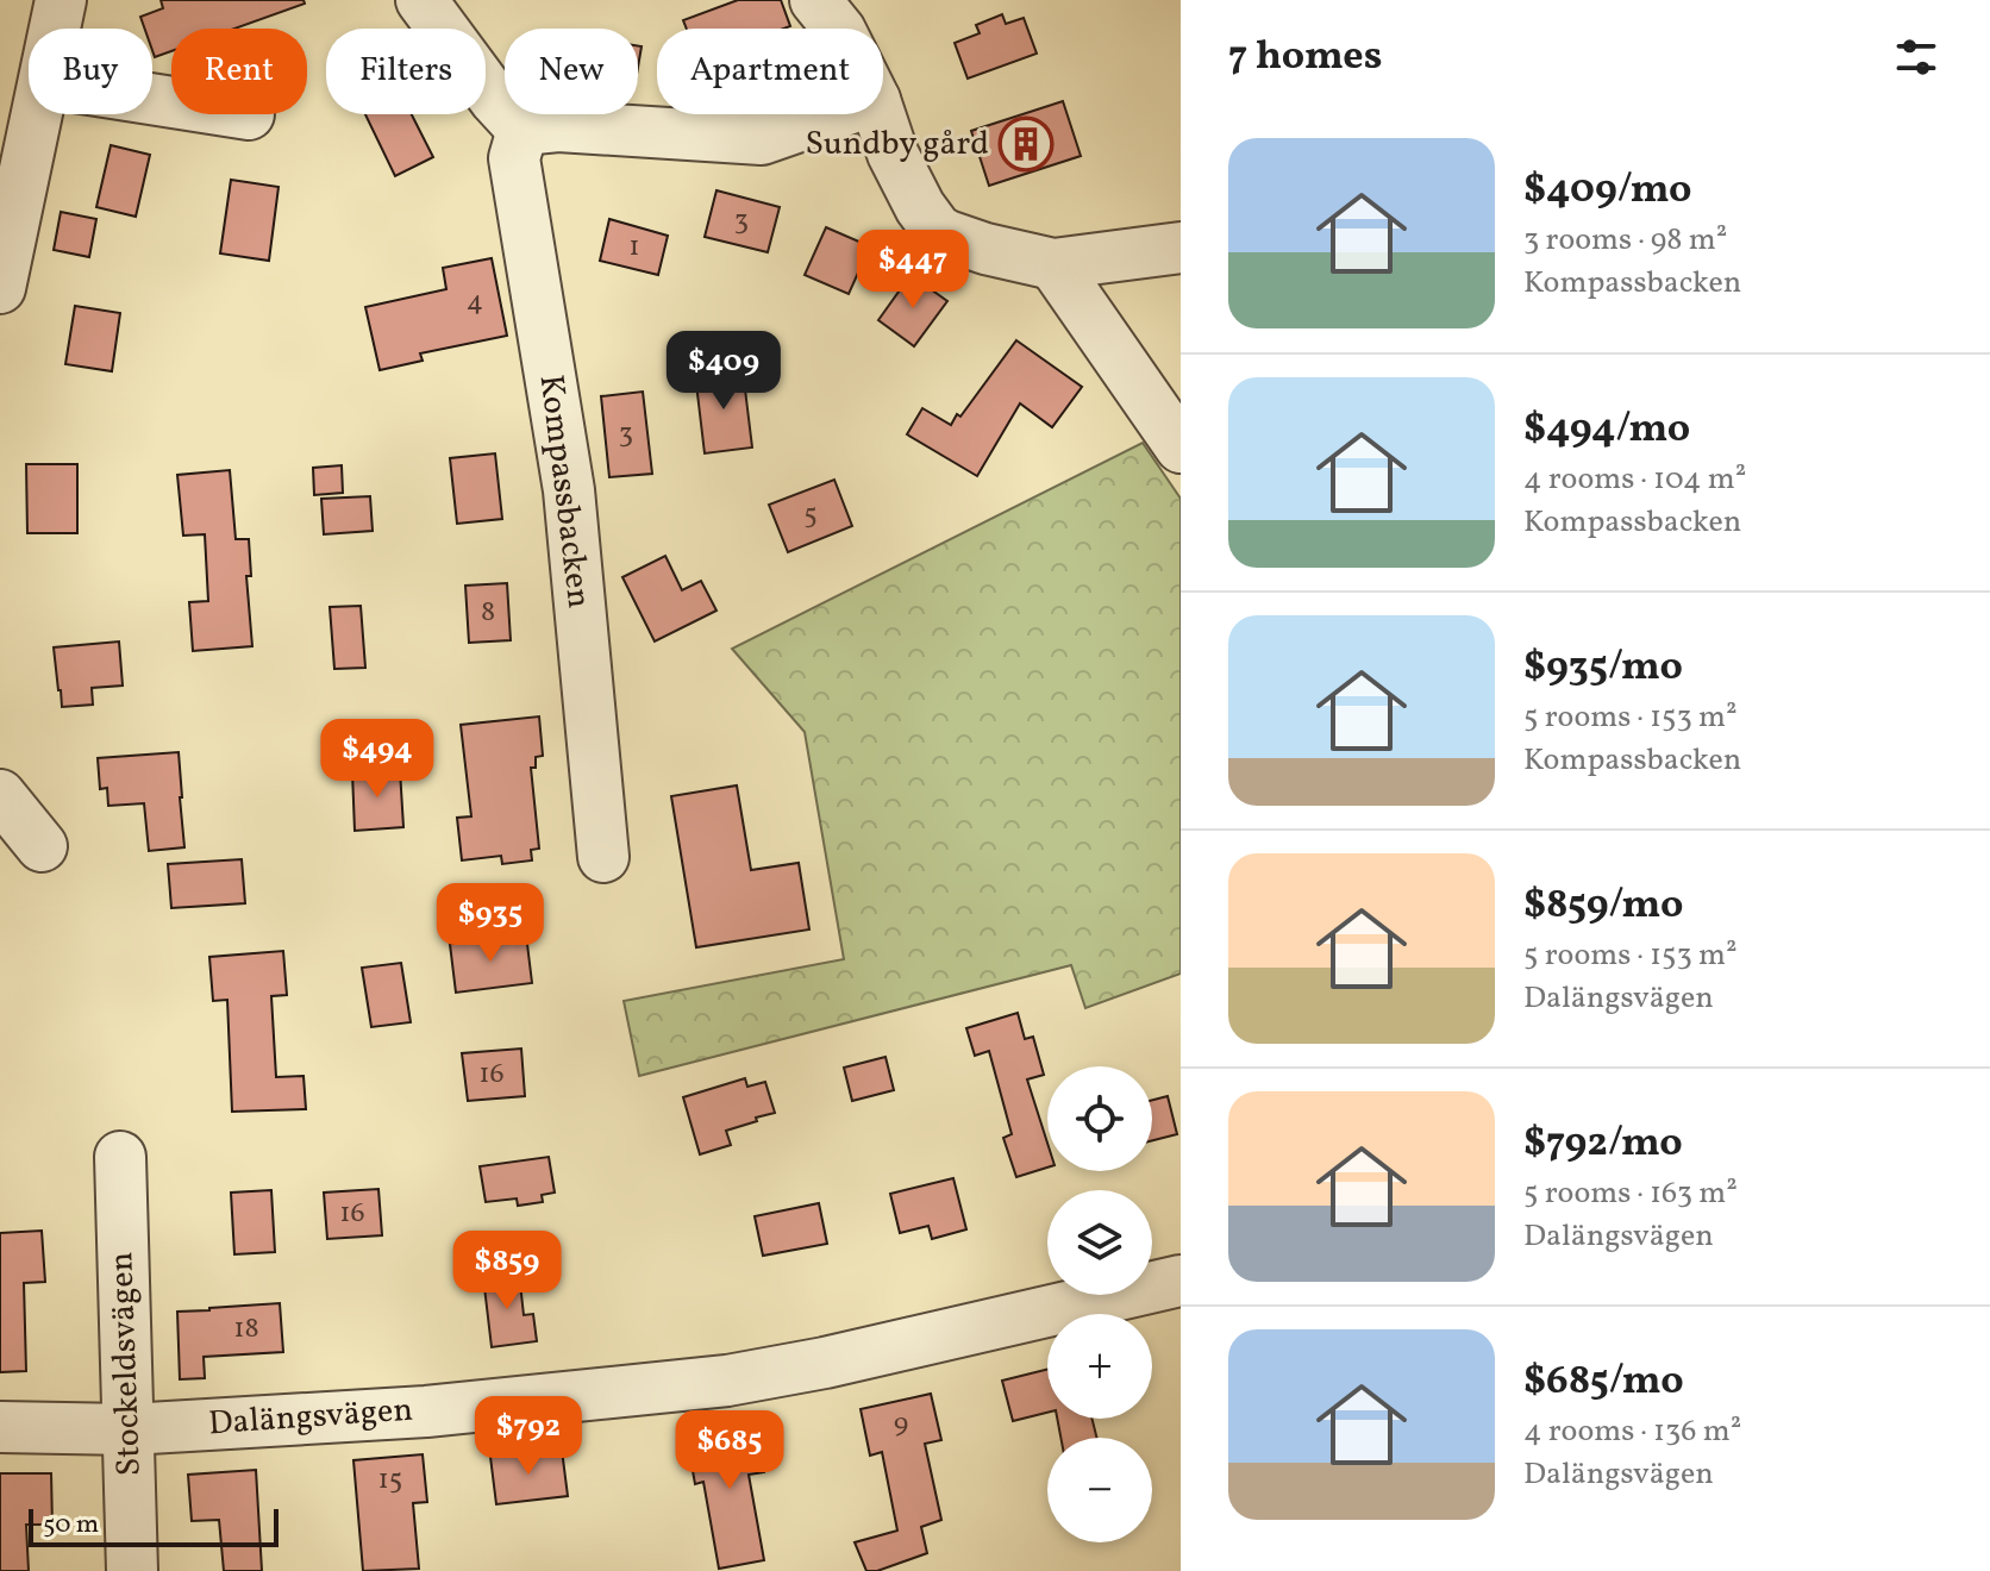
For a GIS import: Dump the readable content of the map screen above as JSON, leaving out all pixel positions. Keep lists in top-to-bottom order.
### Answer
{
  "streets": {
    "street": ["Kompassbacken", "Stockeldsvägen", "Dalängsvägen"]
  },
  "crossings": [
    ["Stockeldsvägen", "Dalängsvägen"]
  ],
  "places": {
    "building": ["Sundby gård"]
  },
  "house_numbers": [
    "3",
    "1",
    "4",
    "3",
    "5",
    "8",
    "16",
    "16",
    "18",
    "9",
    "15"
  ],
  "scale_bar": "50 m",
  "page": {
    "heading": "7 homes",
    "chip": [
      "Buy",
      "Rent",
      "Filters",
      "New",
      "Apartment"
    ],
    "list": [
      {
        "name": "$409/mo",
        "note": "3 rooms · 98 m² · Kompassbacken"
      },
      {
        "name": "$494/mo",
        "note": "4 rooms · 104 m² · Kompassbacken"
      },
      {
        "name": "$935/mo",
        "note": "5 rooms · 153 m² · Kompassbacken"
      },
      {
        "name": "$859/mo",
        "note": "5 rooms · 153 m² · Dalängsvägen"
      },
      {
        "name": "$792/mo",
        "note": "5 rooms · 163 m² · Dalängsvägen"
      },
      {
        "name": "$685/mo",
        "note": "4 rooms · 136 m² · Dalängsvägen"
      }
    ],
    "price": [
      "$447",
      "$409",
      "$494",
      "$935",
      "$859",
      "$792",
      "$685"
    ],
    "map_buttons": ["+", "−"],
    "scale": "50 m"
  }
}
